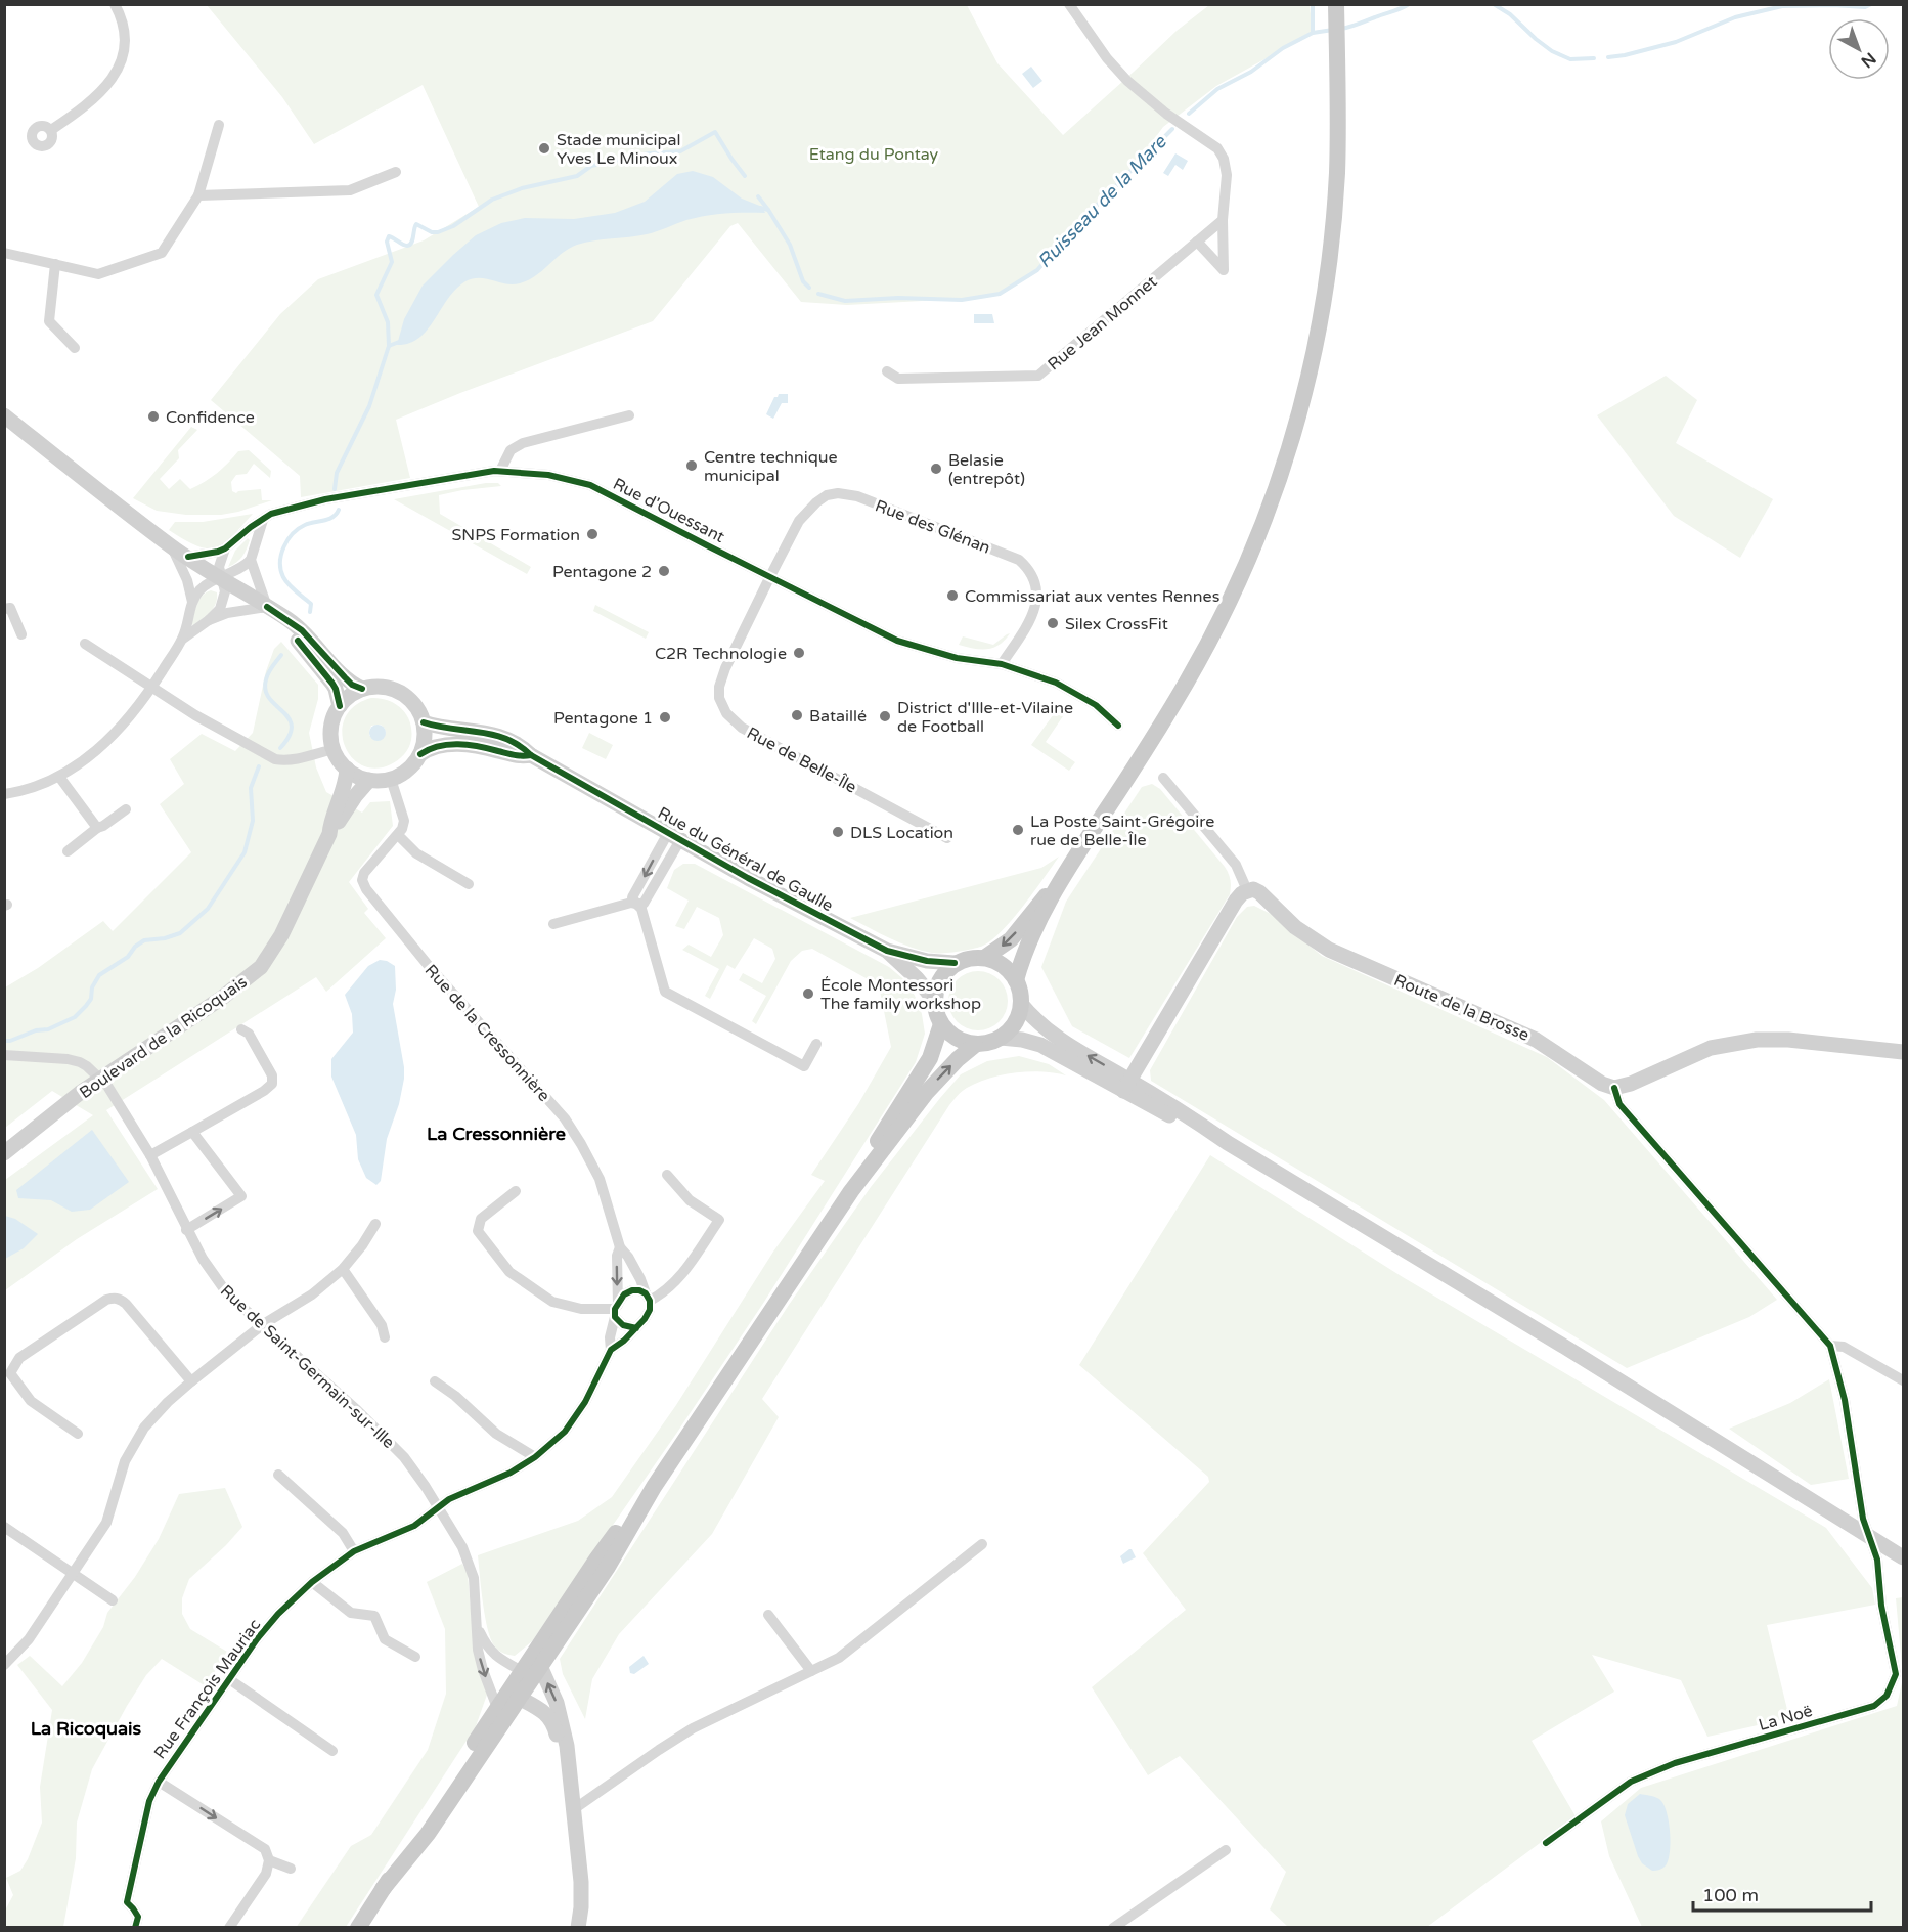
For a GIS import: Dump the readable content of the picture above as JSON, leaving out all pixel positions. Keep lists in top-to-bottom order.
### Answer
{
  "streets": {
    "main road": ["Rue du Général de Gaulle", "Route de la Brosse", "Boulevard de la Ricoquais"],
    "street": [
      "Rue Jean Monnet",
      "Rue d'Ouessant",
      "Rue des Glénan",
      "Rue de Belle-Île",
      "Rue de la Cressonnière",
      "Rue de Saint-Germain-sur-Ille",
      "Rue François Mauriac",
      "La Noë"
    ]
  },
  "crossings": [
    ["Rue d'Ouessant", "Rue des Glénan"],
    ["Rue d'Ouessant", "Rue de Belle-Île"],
    ["Rue des Glénan", "Rue de Belle-Île"],
    ["Rue du Général de Gaulle", "Boulevard de la Ricoquais"],
    ["Rue de la Cressonnière", "Rue de Saint-Germain-sur-Ille"],
    ["Rue de la Cressonnière", "Rue François Mauriac"],
    ["Boulevard de la Ricoquais", "Rue de Saint-Germain-sur-Ille"],
    ["Rue de Saint-Germain-sur-Ille", "Rue François Mauriac"]
  ],
  "districts": ["La Cressonnière", "La Ricoquais"],
  "water": ["Ruisseau de la Mare"],
  "parks": ["Etang du Pontay"],
  "places": [
    "Stade municipal Yves Le Minoux",
    "Confidence",
    "Centre technique municipal",
    "Belasie (entrepôt)",
    "SNPS Formation",
    "Pentagone 2",
    "Commissariat aux ventes Rennes",
    "Silex CrossFit",
    "C2R Technologie",
    "Bataillé",
    "District d'Ille-et-Vilaine de Football",
    "Pentagone 1",
    "La Poste Saint-Grégoire rue de Belle-Île",
    "DLS Location",
    "École Montessori The family workshop"
  ],
  "scale_bar": "100 m",
  "north": "bottom right"
}
